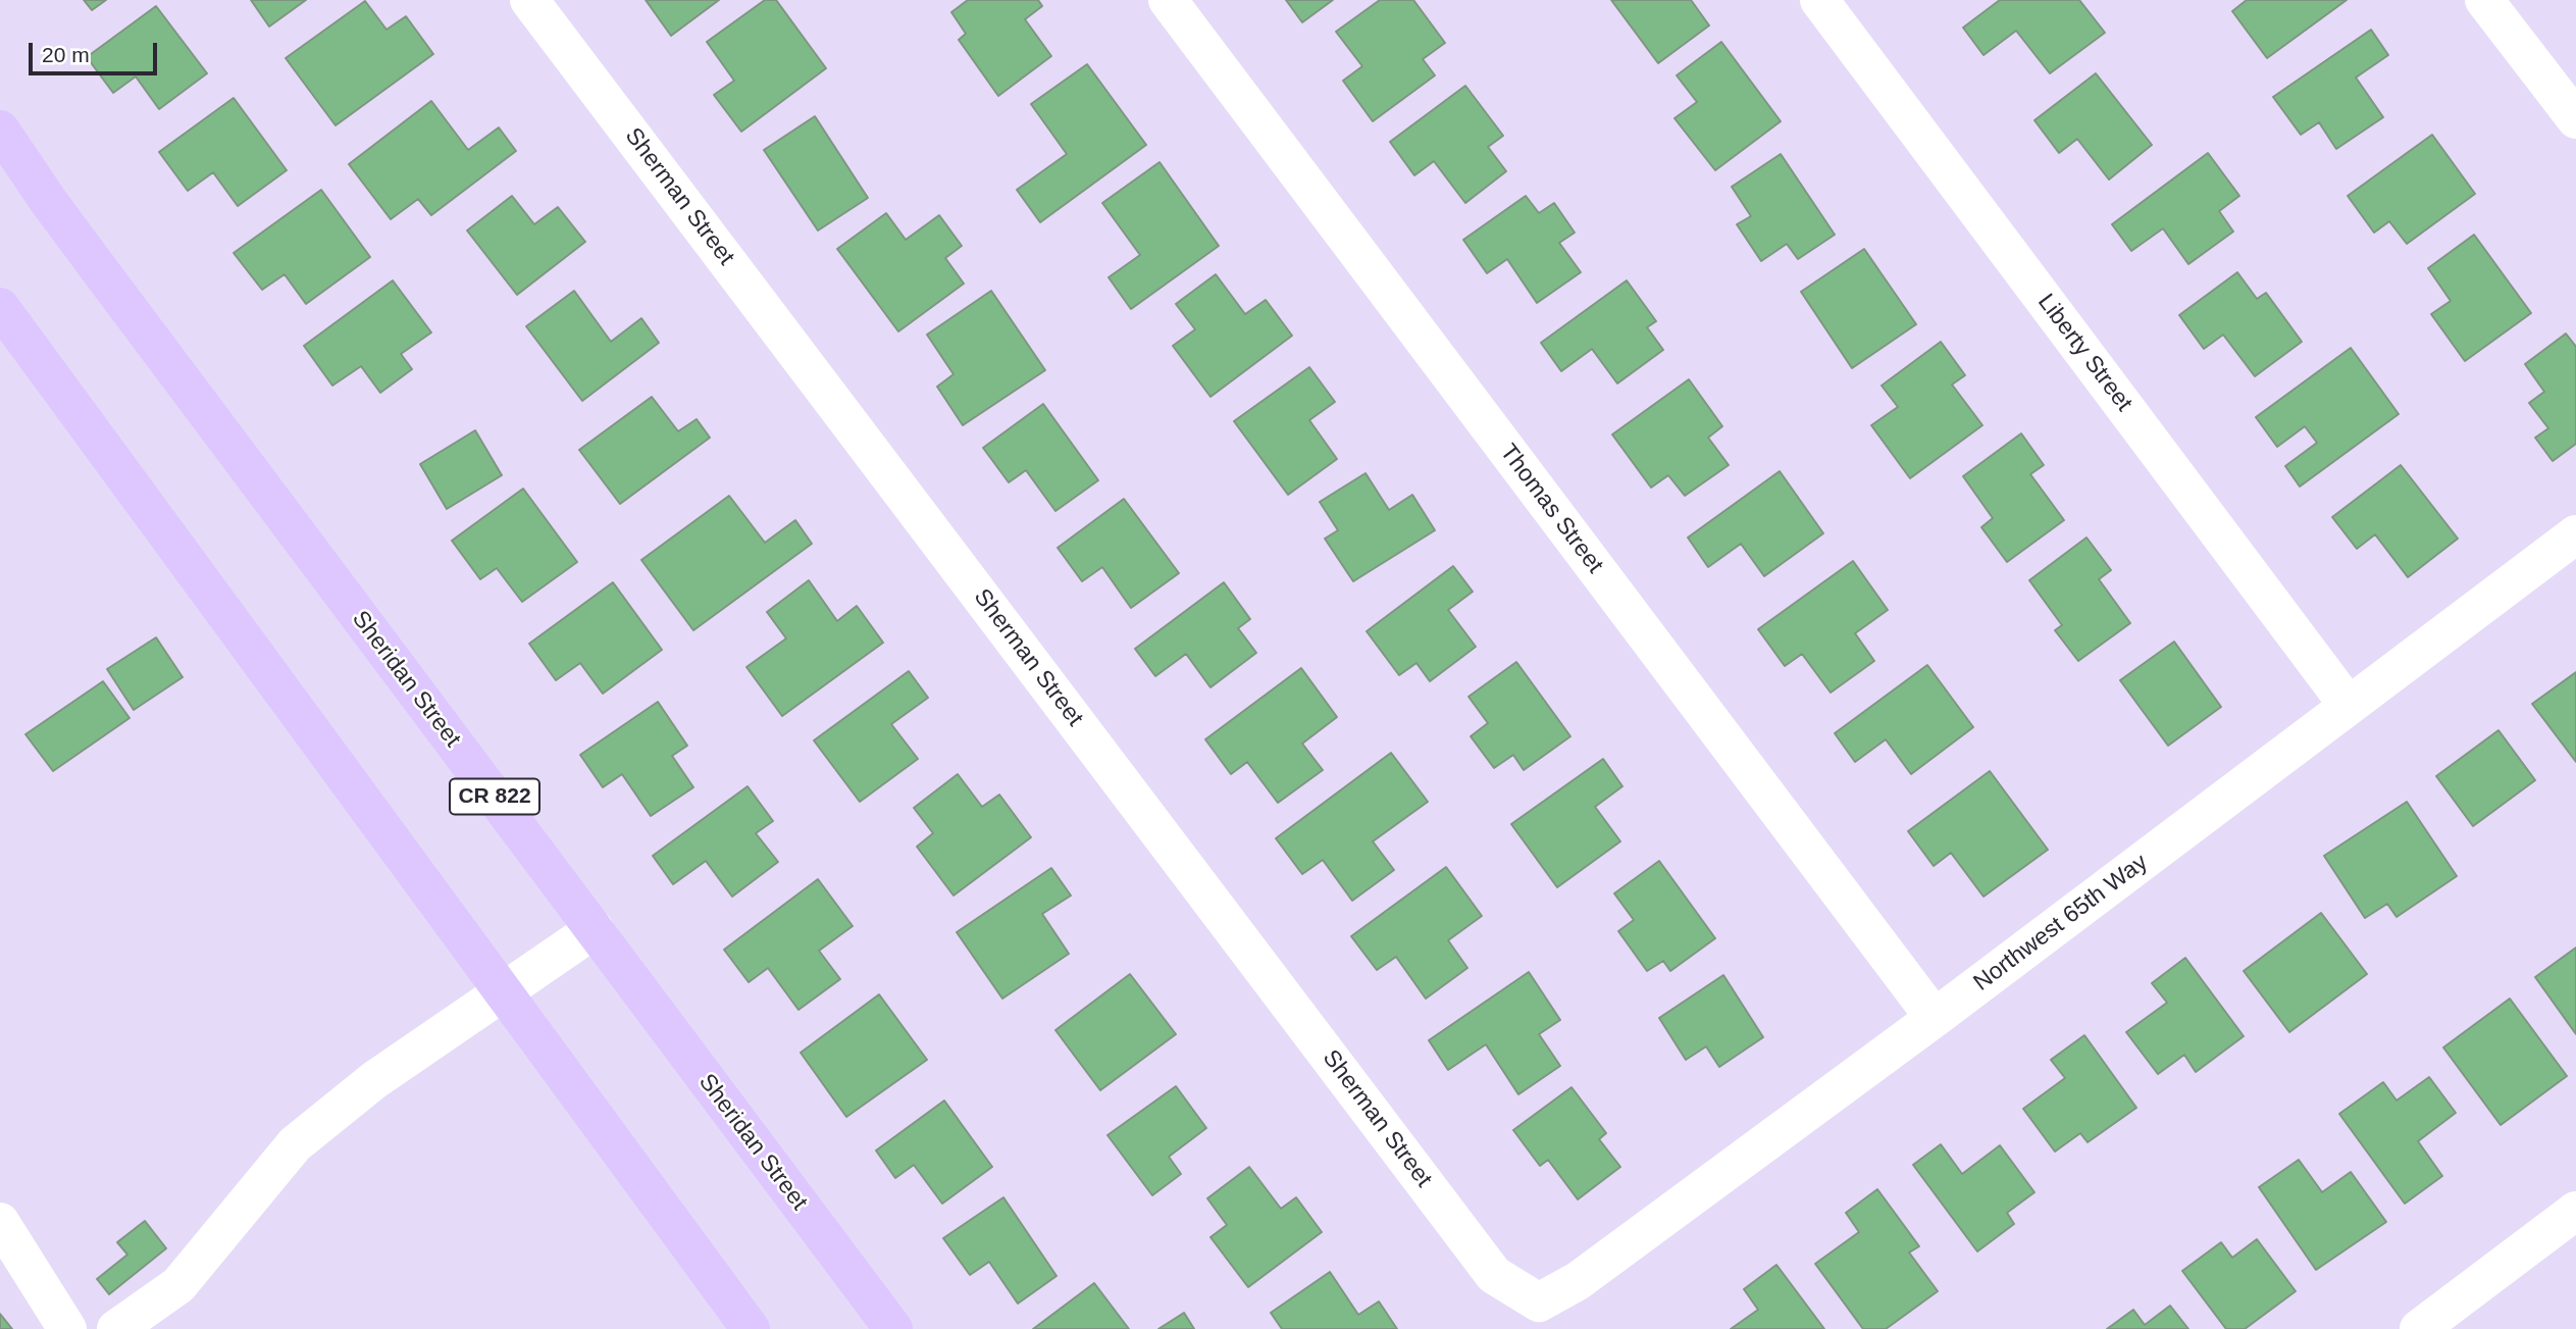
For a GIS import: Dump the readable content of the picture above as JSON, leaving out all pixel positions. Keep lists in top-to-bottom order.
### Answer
{
  "streets": {
    "main road": ["Sheridan Street", "CR 822"],
    "street": [
      "Sherman Street",
      "Liberty Street",
      "Thomas Street",
      "Northwest 65th Way"
    ]
  },
  "crossings": [
    ["Sherman Street", "Northwest 65th Way"],
    ["Liberty Street", "Northwest 65th Way"],
    ["Thomas Street", "Northwest 65th Way"]
  ],
  "scale_bar": "20 m"
}
